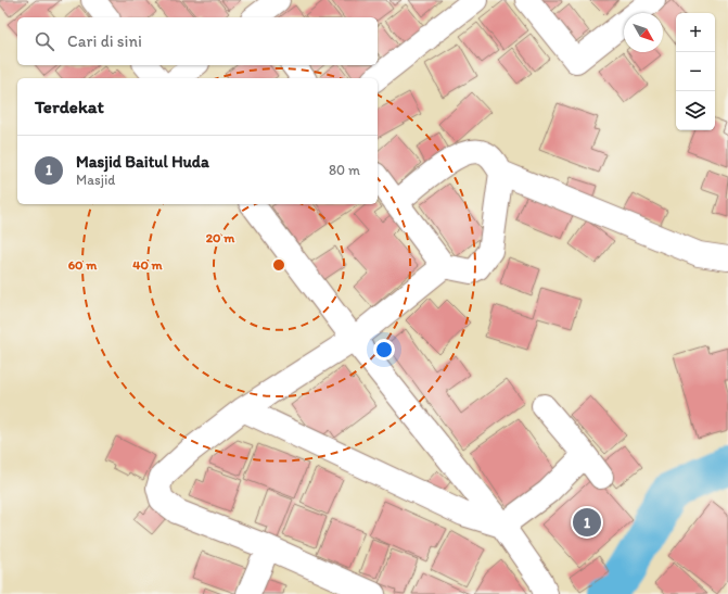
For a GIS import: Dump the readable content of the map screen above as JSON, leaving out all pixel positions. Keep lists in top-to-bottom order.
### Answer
{
  "north": "bottom right",
  "page": {
    "map_buttons": ["+", "−"],
    "search": "Cari di sini",
    "heading": "Terdekat",
    "list": [
      {
        "mark": "1",
        "name": "Masjid Baitul Huda",
        "note": "Masjid",
        "value": "80 m"
      }
    ],
    "pins": "1"
  },
  "rings": ["20 m", "60 m", "40 m"]
}
